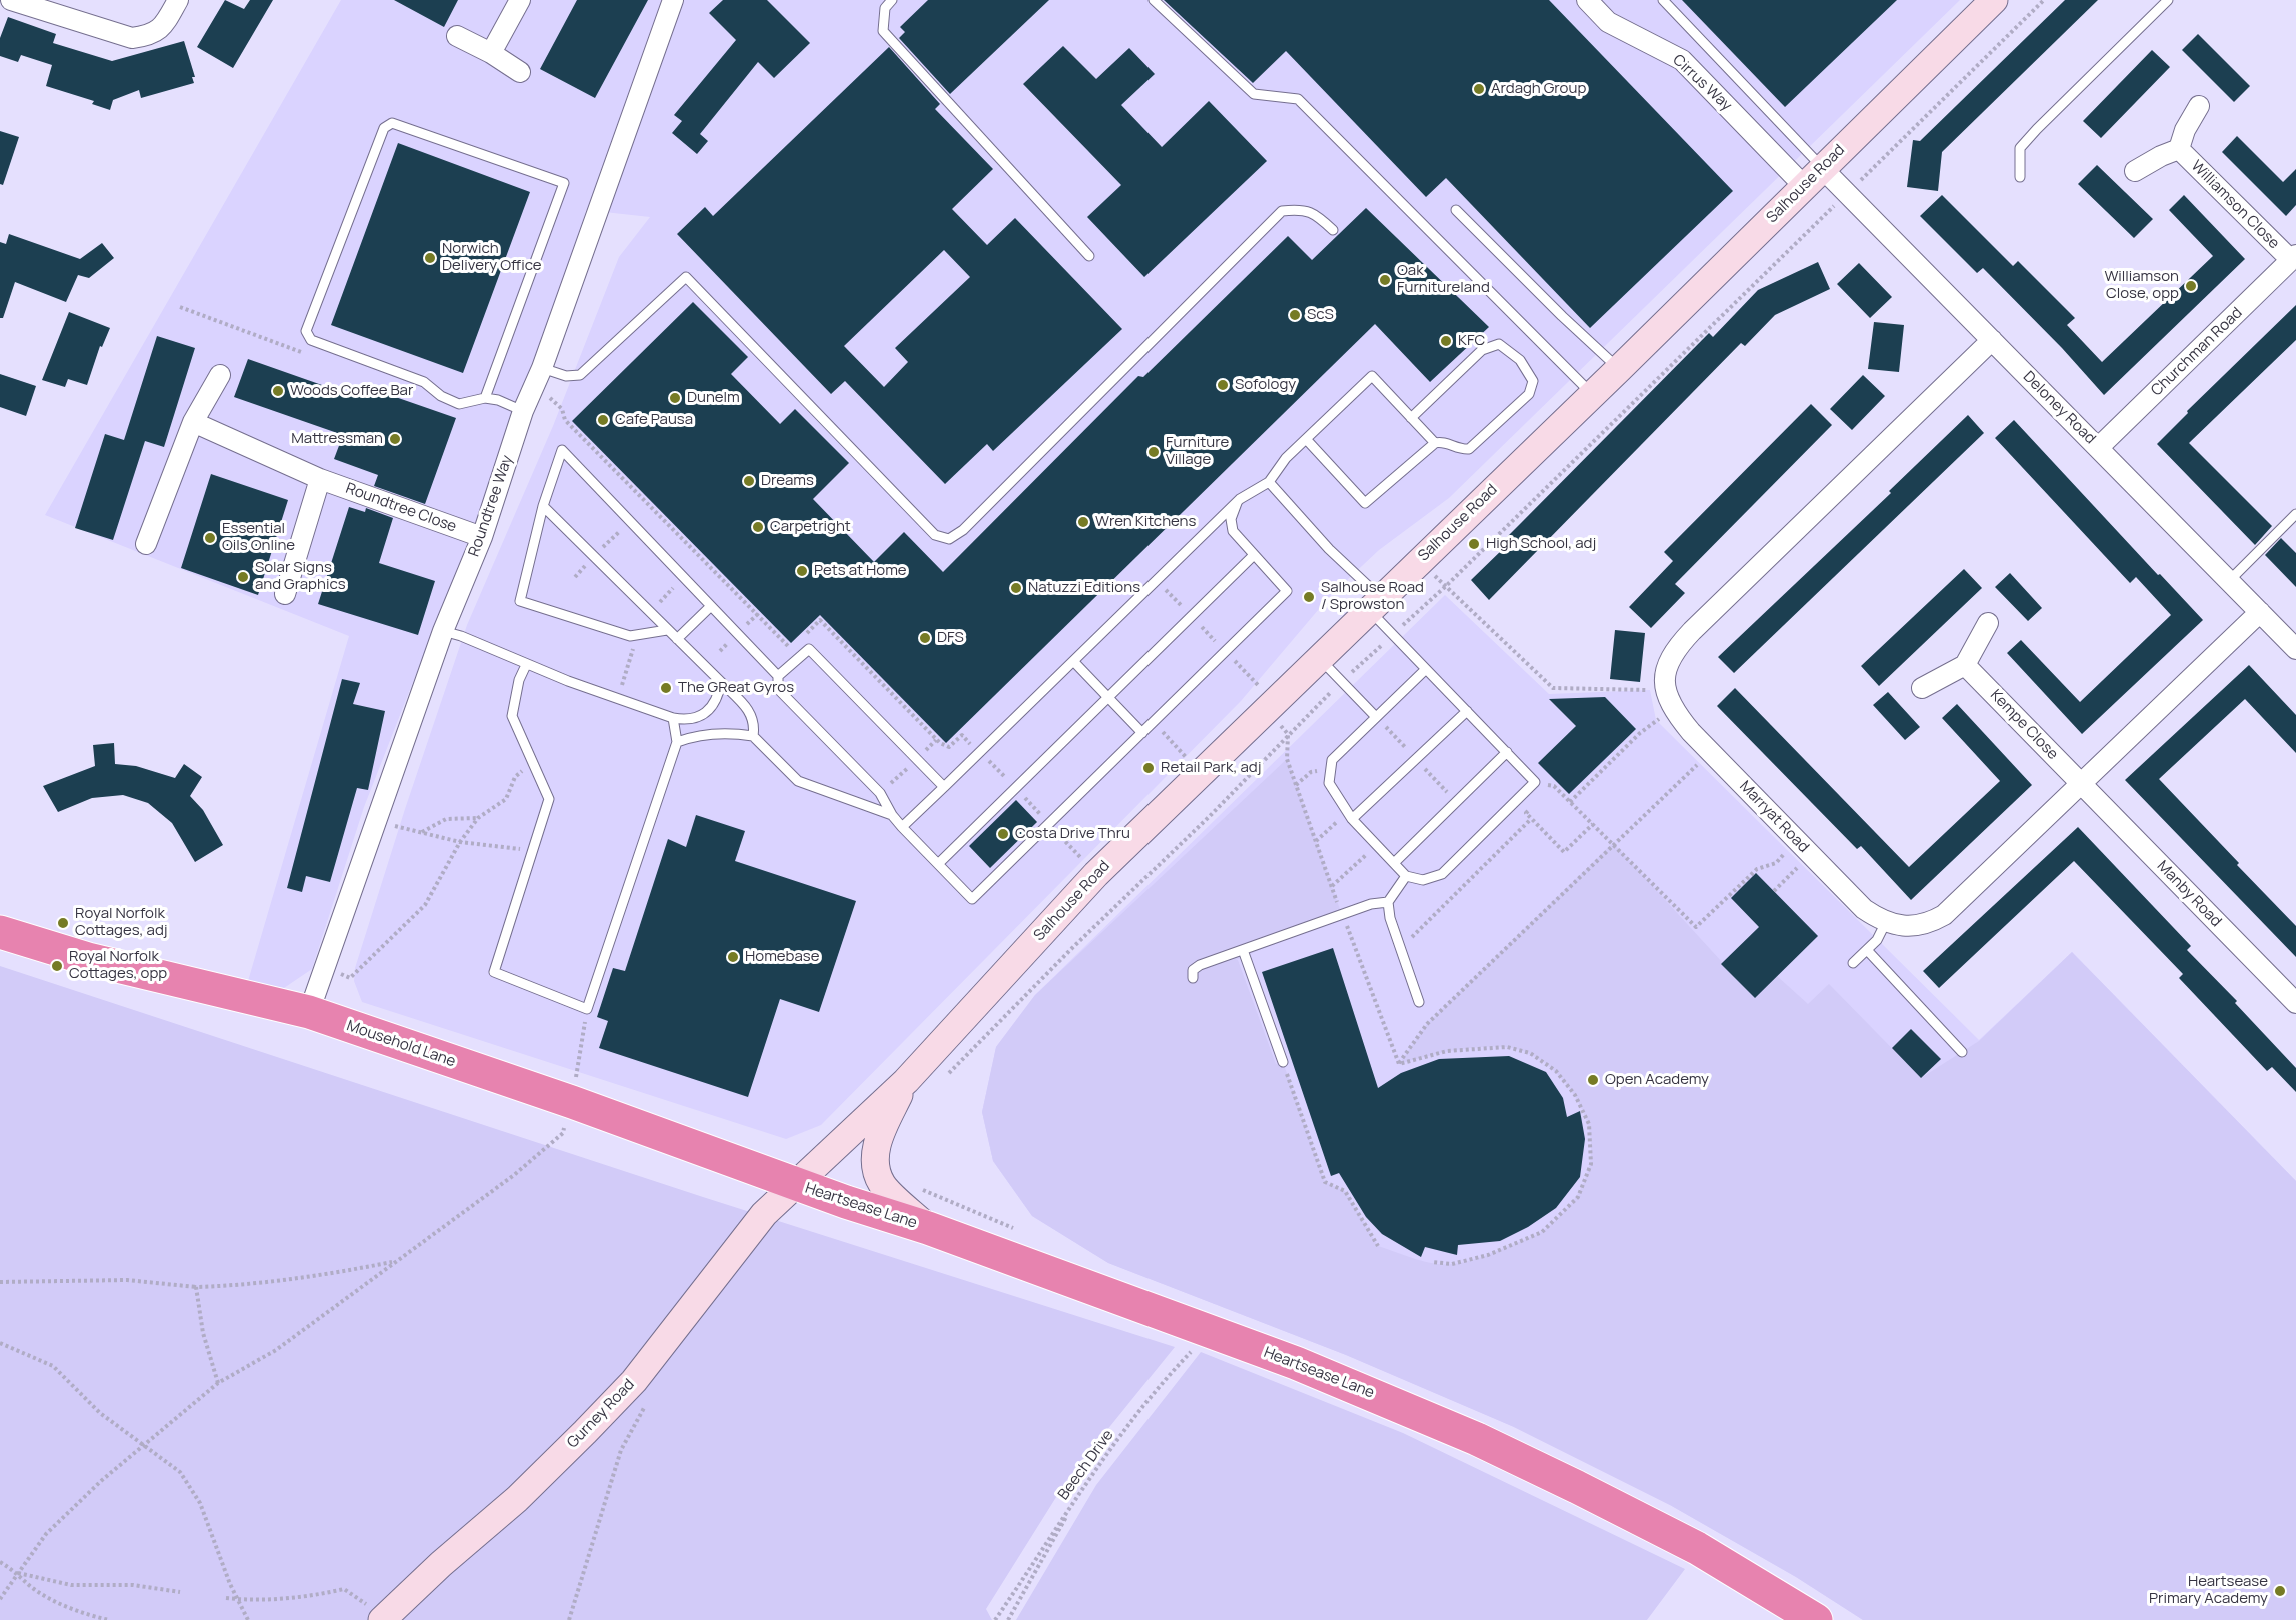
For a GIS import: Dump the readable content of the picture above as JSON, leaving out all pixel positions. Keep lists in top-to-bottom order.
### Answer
{
  "streets": {
    "highway": ["Mousehold Lane", "Heartsease Lane"],
    "street": [
      "Cirrus Way",
      "Salhouse Road",
      "Williamson Close",
      "Churchman Road",
      "Deloney Road",
      "Roundtree Way",
      "Roundtree Close",
      "Kempe Close",
      "Marryat Road",
      "Manby Road",
      "Gurney Road"
    ],
    "path": ["Beech Drive"]
  },
  "crossings": [
    ["Cirrus Way", "Salhouse Road"],
    ["Cirrus Way", "Deloney Road"],
    ["Salhouse Road", "Deloney Road"],
    ["Salhouse Road", "Mousehold Lane"],
    ["Salhouse Road", "Heartsease Lane"],
    ["Salhouse Road", "Gurney Road"],
    ["Williamson Close", "Churchman Road"],
    ["Churchman Road", "Deloney Road"],
    ["Deloney Road", "Marryat Road"],
    ["Roundtree Way", "Roundtree Close"],
    ["Roundtree Way", "Mousehold Lane"],
    ["Kempe Close", "Marryat Road"],
    ["Kempe Close", "Manby Road"],
    ["Marryat Road", "Manby Road"],
    ["Mousehold Lane", "Heartsease Lane"],
    ["Mousehold Lane", "Gurney Road"],
    ["Heartsease Lane", "Gurney Road"],
    ["Heartsease Lane", "Beech Drive"]
  ],
  "places": [
    "Ardagh Group",
    "Norwich Delivery Office",
    "Oak Furnitureland",
    "Williamson Close, opp",
    "ScS",
    "KFC",
    "Sofology",
    "Woods Coffee Bar",
    "Dunelm",
    "Cafe Pausa",
    "Mattressman",
    "Furniture Village",
    "Dreams",
    "Wren Kitchens",
    "Carpetright",
    "Essential Oils Online",
    "High School, adj",
    "Pets at Home",
    "Solar Signs and Graphics",
    "Natuzzi Editions",
    "Salhouse Road / Sprowston",
    "DFS",
    "The GReat Gyros",
    "Retail Park, adj",
    "Costa Drive Thru",
    "Royal Norfolk Cottages, adj",
    "Homebase",
    "Royal Norfolk Cottages, opp",
    "Open Academy",
    "Heartsease Primary Academy"
  ]
}
